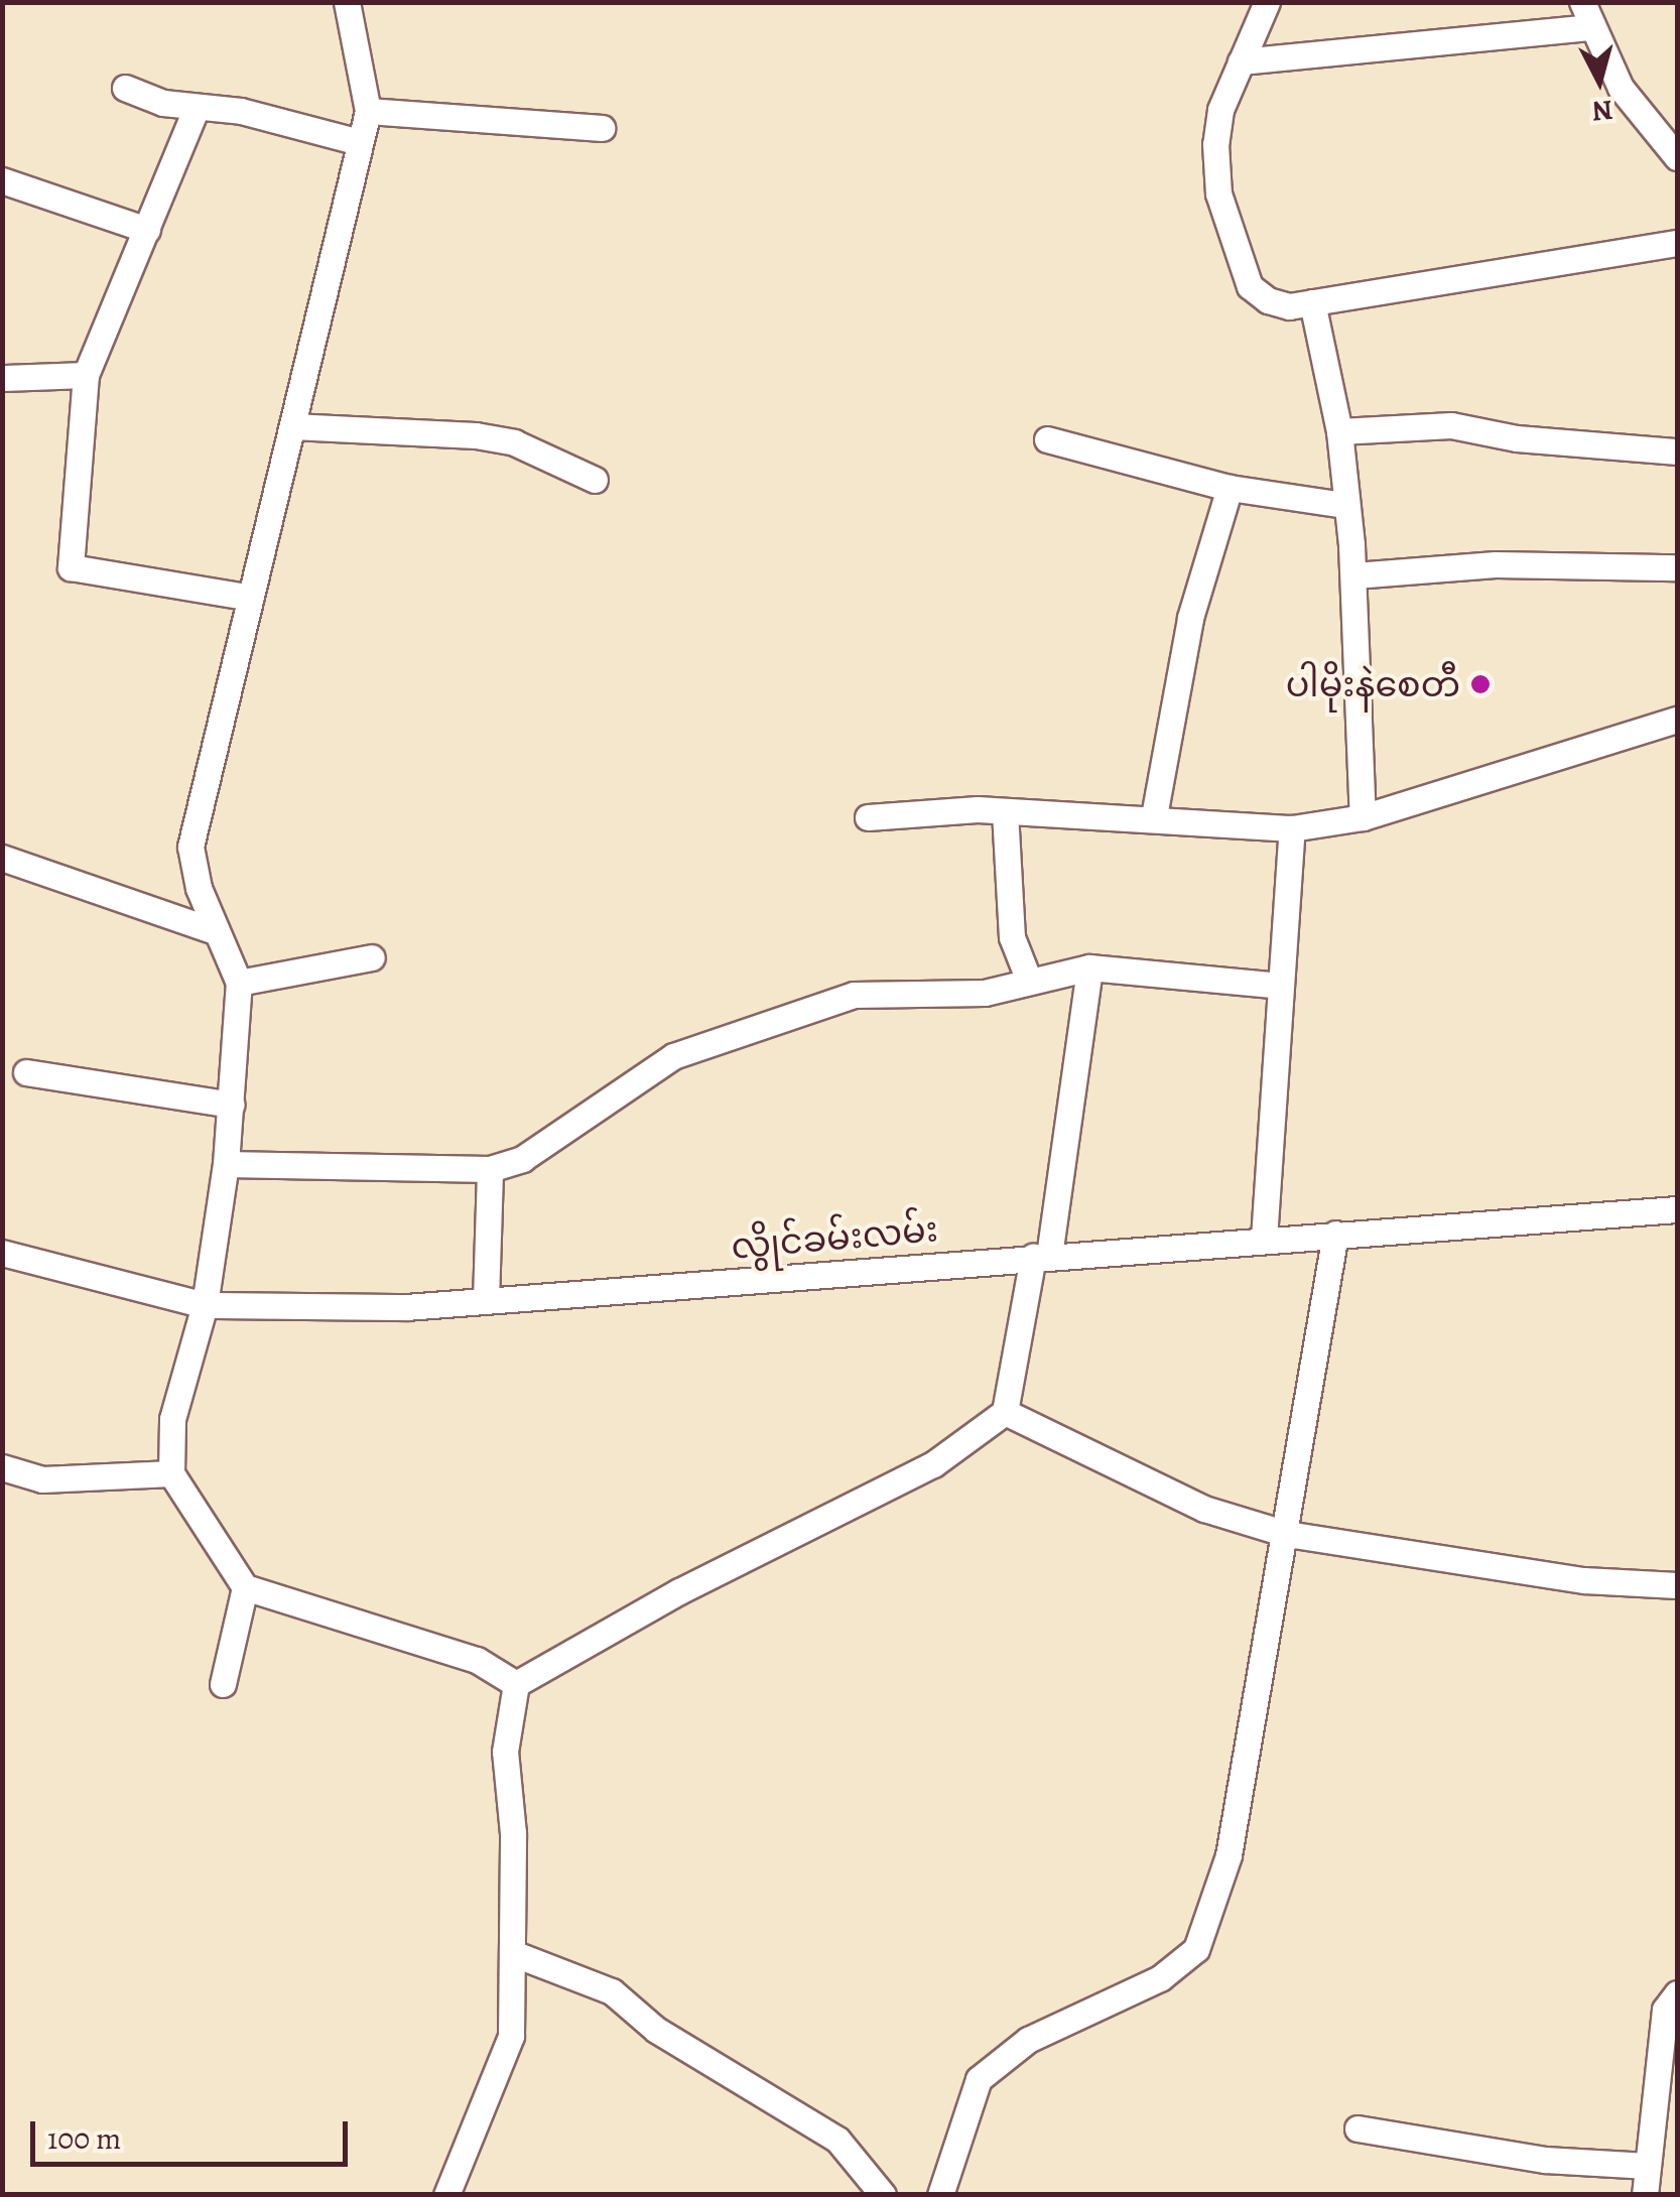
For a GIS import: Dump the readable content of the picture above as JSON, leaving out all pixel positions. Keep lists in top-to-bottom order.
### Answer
{
  "streets": {
    "street": ["လွိုင်ခမ်းလမ်း"]
  },
  "places": ["ပါမိုးနဲစေတီ"],
  "scale_bar": "100 m",
  "north": "bottom"
}
